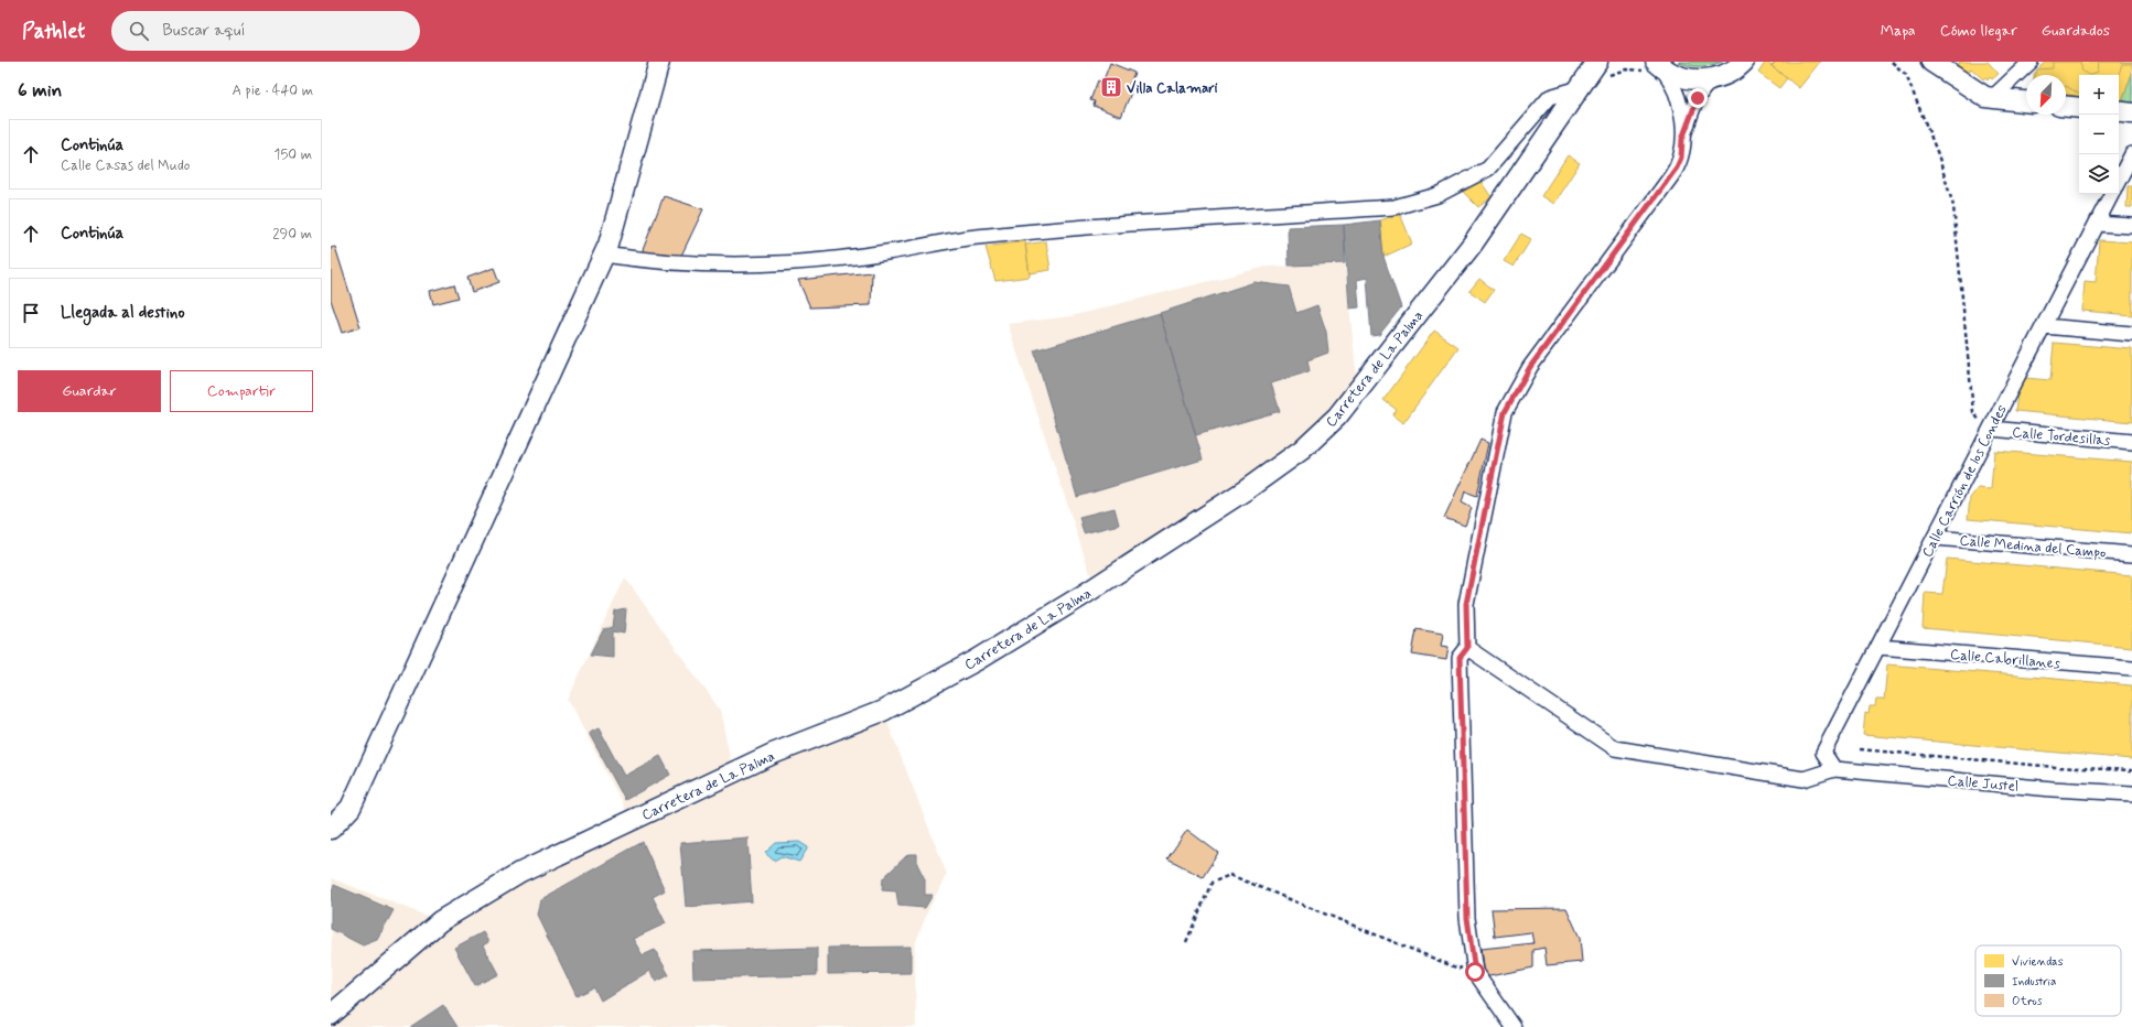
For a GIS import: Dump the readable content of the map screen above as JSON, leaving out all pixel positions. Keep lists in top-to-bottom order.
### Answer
{
  "streets": {
    "main road": ["Carretera de La Palma"],
    "street": [
      "Calle Tordesillas",
      "Calle Carrión de los Condes",
      "Calle Medina del Campo",
      "Calle Cabrillanes",
      "Calle Justel"
    ]
  },
  "crossings": [
    ["Calle Tordesillas", "Calle Carrión de los Condes"],
    ["Calle Carrión de los Condes", "Calle Medina del Campo"],
    ["Calle Carrión de los Condes", "Calle Cabrillanes"],
    ["Calle Carrión de los Condes", "Calle Justel"]
  ],
  "places": {
    "building": ["Villa Calamari"]
  },
  "legend": ["Viviendas", "Industria", "Otros"],
  "north": "bottom left",
  "page": {
    "header": "Pathlet",
    "search": "Buscar aquí",
    "nav": ["Mapa", "Cómo llegar", "Guardados"],
    "heading": ["6 min", "A pie · 440 m"],
    "map_buttons": ["+", "−"],
    "list": [
      ["Continúa", "Calle Casas del Mudo", "150 m"],
      ["Continúa", "290 m"],
      "Llegada al destino"
    ],
    "buttons": ["Guardar", "Compartir"]
  }
}
